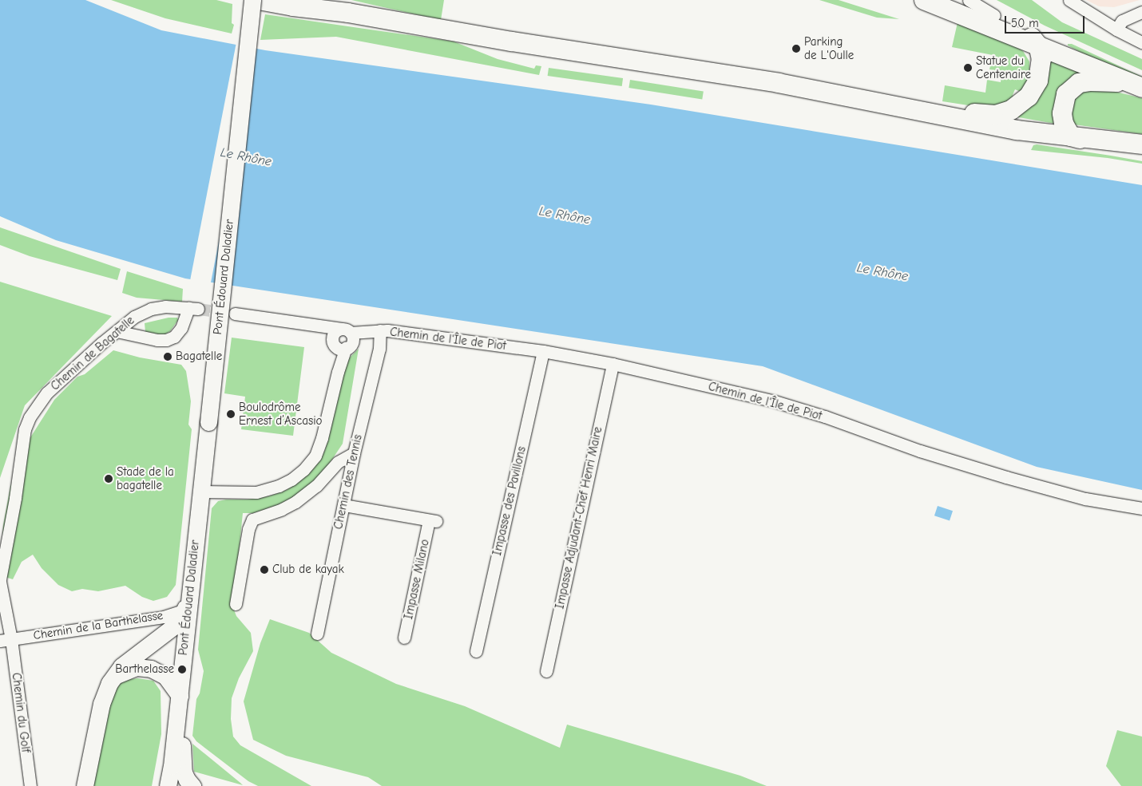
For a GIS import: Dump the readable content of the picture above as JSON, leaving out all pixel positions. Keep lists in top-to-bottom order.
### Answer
{
  "streets": {
    "main road": ["Pont Édouard Daladier"],
    "street": [
      "Chemin de l'Île de Piot",
      "Chemin de Bagatelle",
      "Chemin des Tennis",
      "Impasse des Pavillons",
      "Impasse Adjudant-Chef Henri Maire",
      "Impasse Milano",
      "Chemin de la Barthelasse",
      "Chemin du Golf"
    ]
  },
  "crossings": [
    ["Pont Édouard Daladier", "Chemin de la Barthelasse"],
    ["Chemin de l'Île de Piot", "Chemin des Tennis"],
    ["Chemin de l'Île de Piot", "Impasse des Pavillons"],
    ["Chemin de l'Île de Piot", "Impasse Adjudant-Chef Henri Maire"],
    ["Chemin de Bagatelle", "Chemin de la Barthelasse"],
    ["Chemin de Bagatelle", "Chemin du Golf"],
    ["Chemin des Tennis", "Impasse Milano"],
    ["Chemin de la Barthelasse", "Chemin du Golf"]
  ],
  "water": ["Le Rhône"],
  "places": [
    "Parking de L'Oulle",
    "Statue du Centenaire",
    "Bagatelle",
    "Boulodrôme Ernest d’Ascasio",
    "Stade de la bagatelle",
    "Club de kayak",
    "Barthelasse"
  ],
  "scale_bar": "50 m"
}
